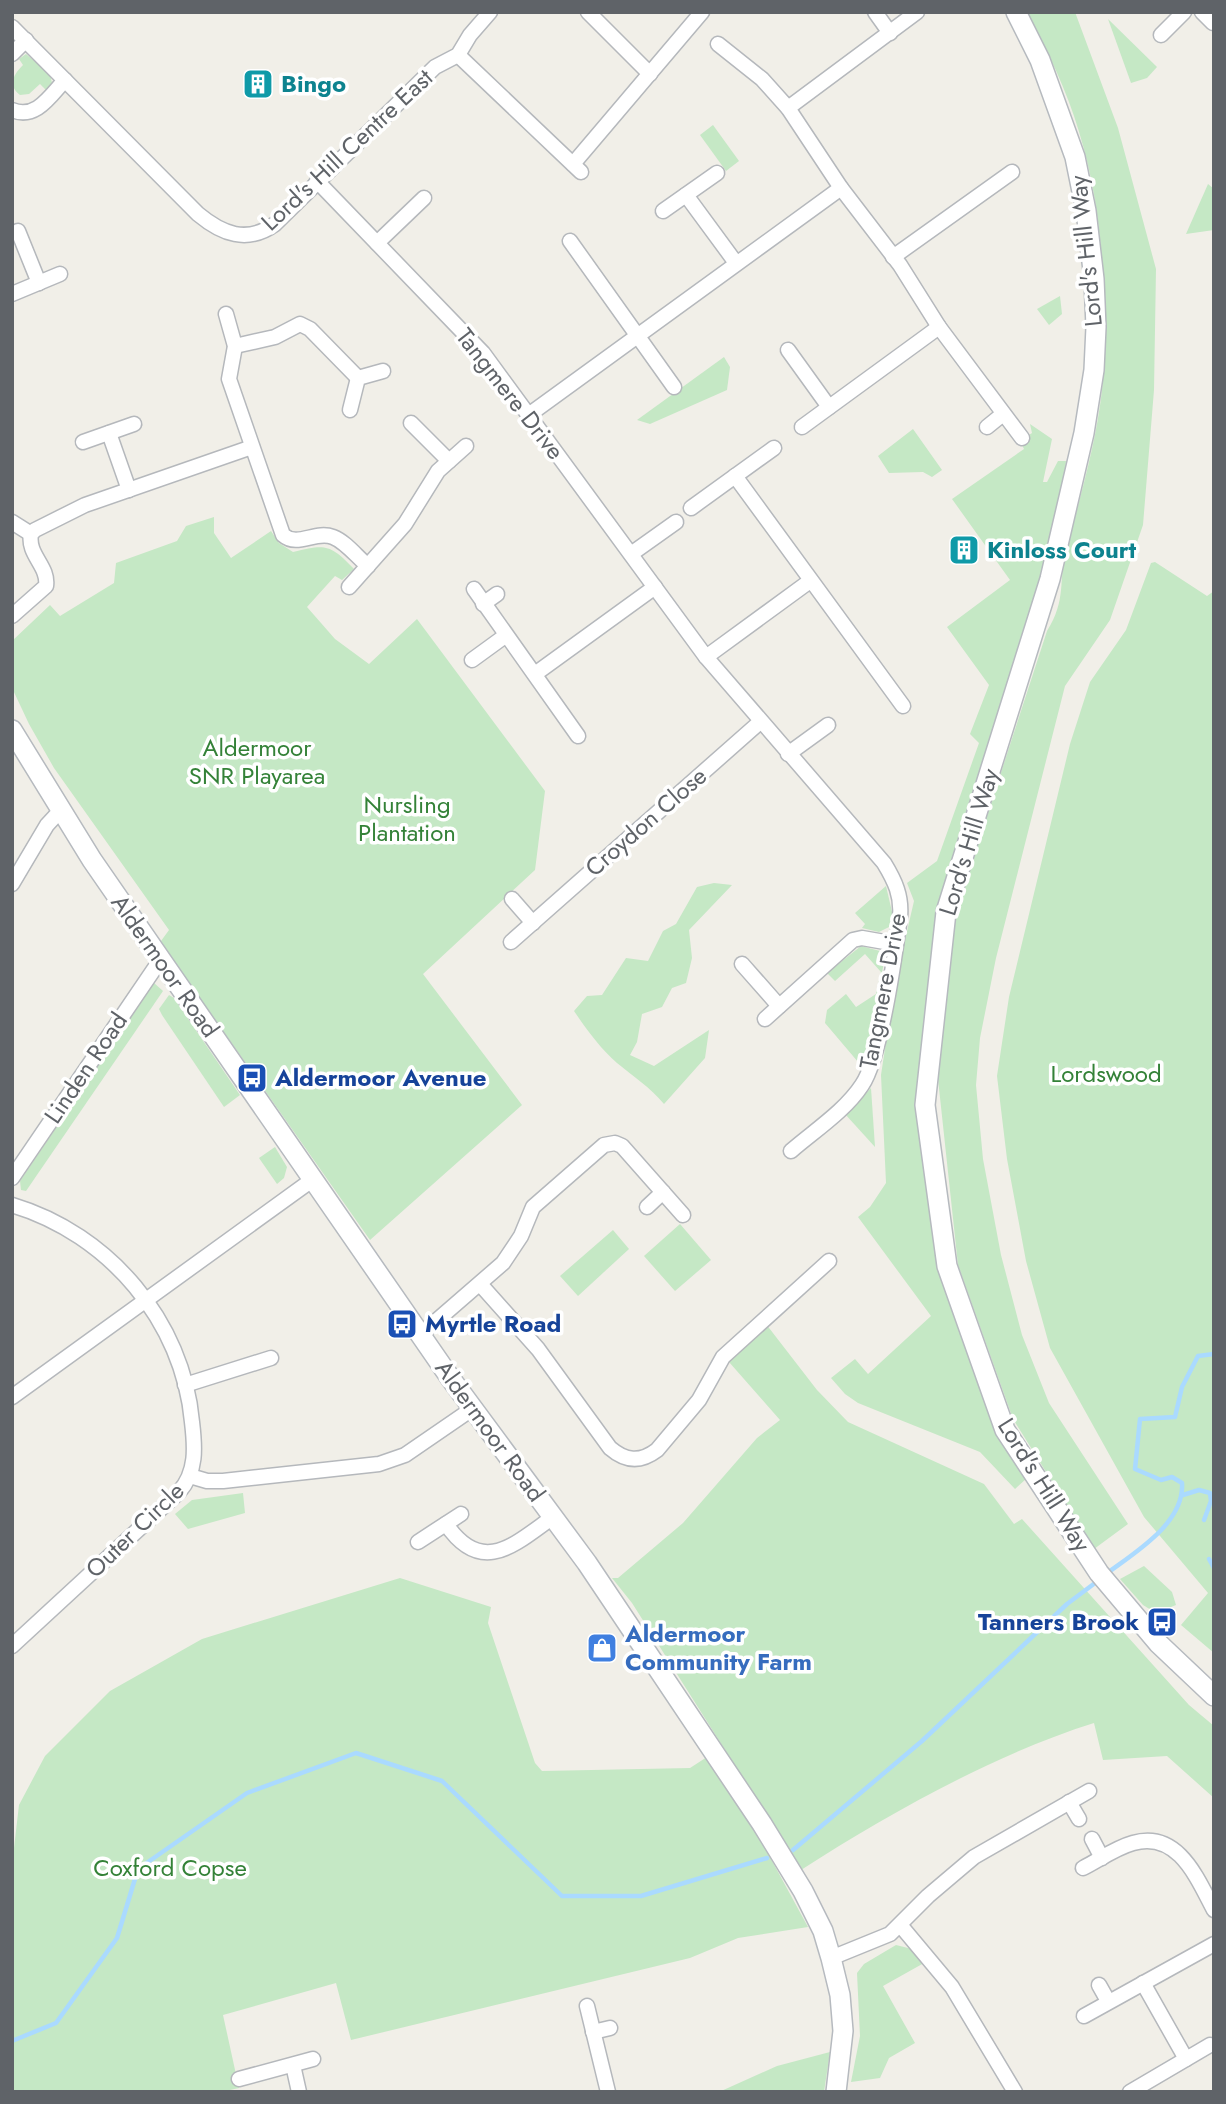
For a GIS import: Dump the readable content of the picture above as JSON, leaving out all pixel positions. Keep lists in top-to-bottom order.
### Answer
{
  "streets": {
    "street": [
      "Lord's Hill Centre East",
      "Lord's Hill Way",
      "Tangmere Drive",
      "Croydon Close",
      "Aldermoor Road",
      "Linden Road",
      "Outer Circle"
    ]
  },
  "crossings": [
    ["Lord's Hill Centre East", "Tangmere Drive"],
    ["Tangmere Drive", "Croydon Close"],
    ["Aldermoor Road", "Linden Road"]
  ],
  "parks": [
    "Aldermoor SNR Playarea",
    "Nursling Plantation",
    "Lordswood",
    "Coxford Copse"
  ],
  "places": {
    "building": ["Bingo", "Kinloss Court"],
    "bus stop": ["Aldermoor Avenue", "Myrtle Road", "Tanners Brook"],
    "shop": ["Aldermoor Community Farm"]
  }
}
